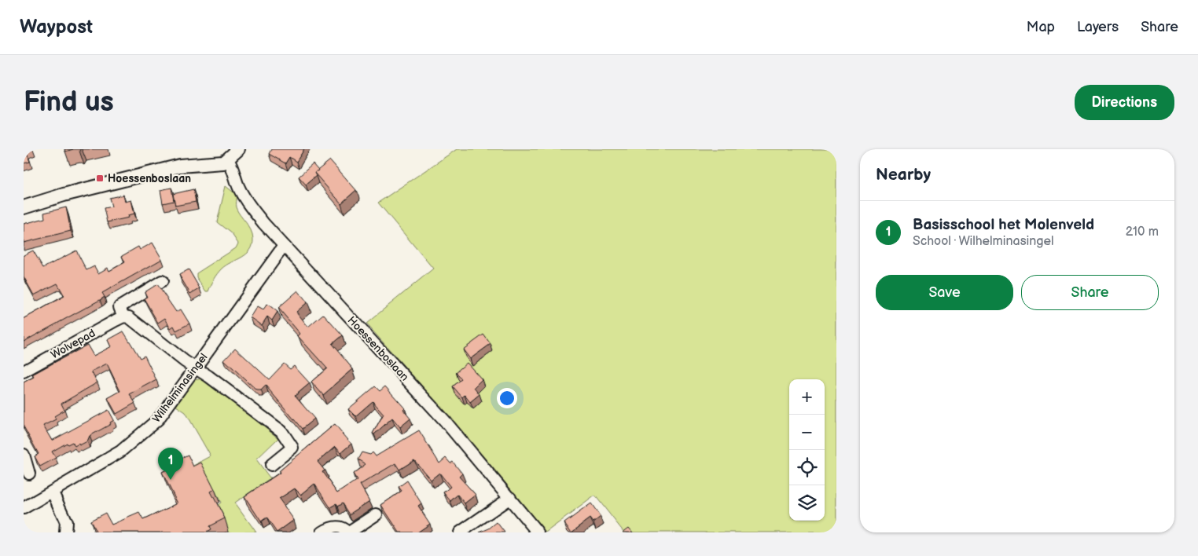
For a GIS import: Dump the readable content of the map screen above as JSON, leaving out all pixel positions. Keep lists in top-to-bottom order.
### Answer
{
  "streets": {
    "street": ["Wolvepad", "Hoessenboslaan", "Wilhelminasingel"]
  },
  "crossings": [
    ["Hoessenboslaan", "Wilhelminasingel"]
  ],
  "places": {
    "transit": ["Hoessenboslaan"]
  },
  "page": {
    "header": "Waypost",
    "nav": ["Map", "Layers", "Share"],
    "buttons": [
      "Directions",
      ["Save", "Share"]
    ],
    "title": "Find us",
    "heading": "Nearby",
    "list": [
      {
        "mark": "1",
        "name": "Basisschool het Molenveld",
        "note": "School · Wilhelminasingel",
        "value": "210 m"
      }
    ],
    "map_buttons": ["+", "−"],
    "pins": "1"
  }
}
